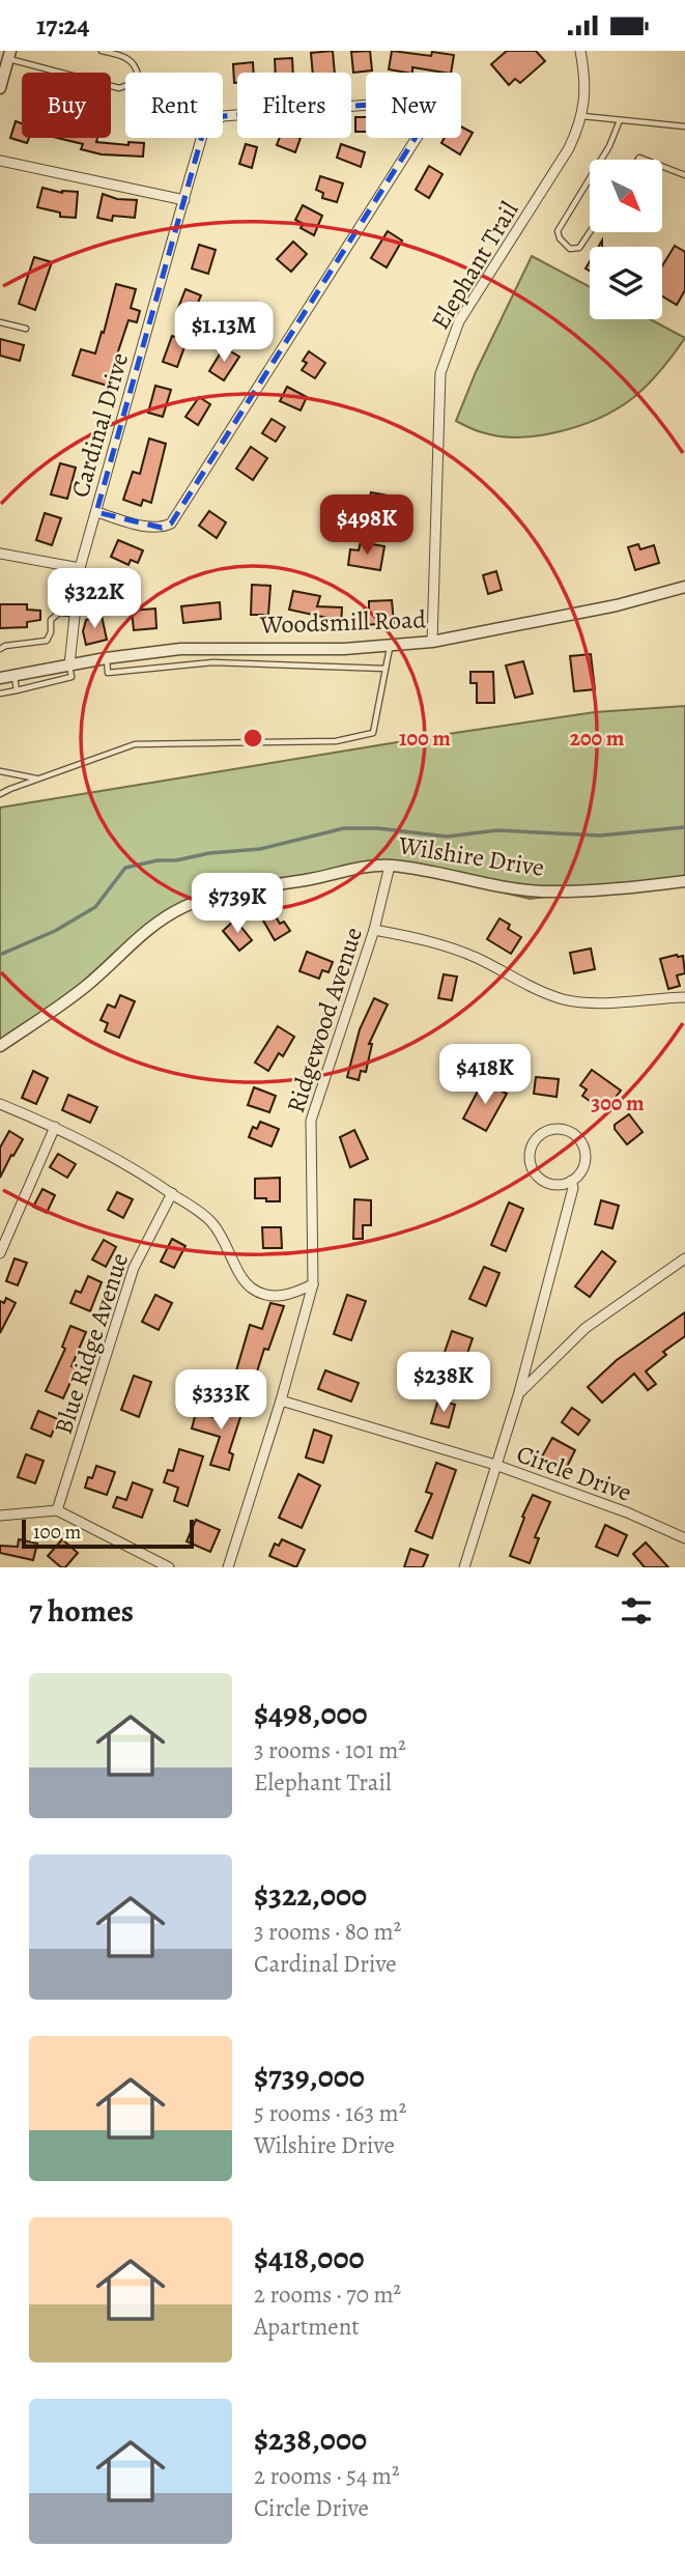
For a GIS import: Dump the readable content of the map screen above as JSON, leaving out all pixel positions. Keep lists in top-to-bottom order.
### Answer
{
  "streets": {
    "street": [
      "Elephant Trail",
      "Cardinal Drive",
      "Woodsmill Road",
      "Wilshire Drive",
      "Ridgewood Avenue",
      "Blue Ridge Avenue",
      "Circle Drive"
    ]
  },
  "crossings": [
    ["Elephant Trail", "Woodsmill Road"],
    ["Cardinal Drive", "Woodsmill Road"],
    ["Wilshire Drive", "Ridgewood Avenue"],
    ["Ridgewood Avenue", "Circle Drive"]
  ],
  "scale_bar": "100 m",
  "north": "bottom right",
  "page": {
    "status": "17:24",
    "chip": [
      "Buy",
      "Rent",
      "Filters",
      "New"
    ],
    "price": [
      "$1.13M",
      "$498K",
      "$322K",
      "$739K",
      "$418K",
      "$238K",
      "$333K"
    ],
    "scale": "100 m",
    "heading": "7 homes",
    "list": [
      {
        "name": "$498,000",
        "note": "3 rooms · 101 m² · Elephant Trail"
      },
      {
        "name": "$322,000",
        "note": "3 rooms · 80 m² · Cardinal Drive"
      },
      {
        "name": "$739,000",
        "note": "5 rooms · 163 m² · Wilshire Drive"
      },
      {
        "name": "$418,000",
        "note": "2 rooms · 70 m² · Apartment"
      },
      {
        "name": "$238,000",
        "note": "2 rooms · 54 m² · Circle Drive"
      }
    ]
  },
  "rings": ["100 m", "200 m", "300 m"]
}
